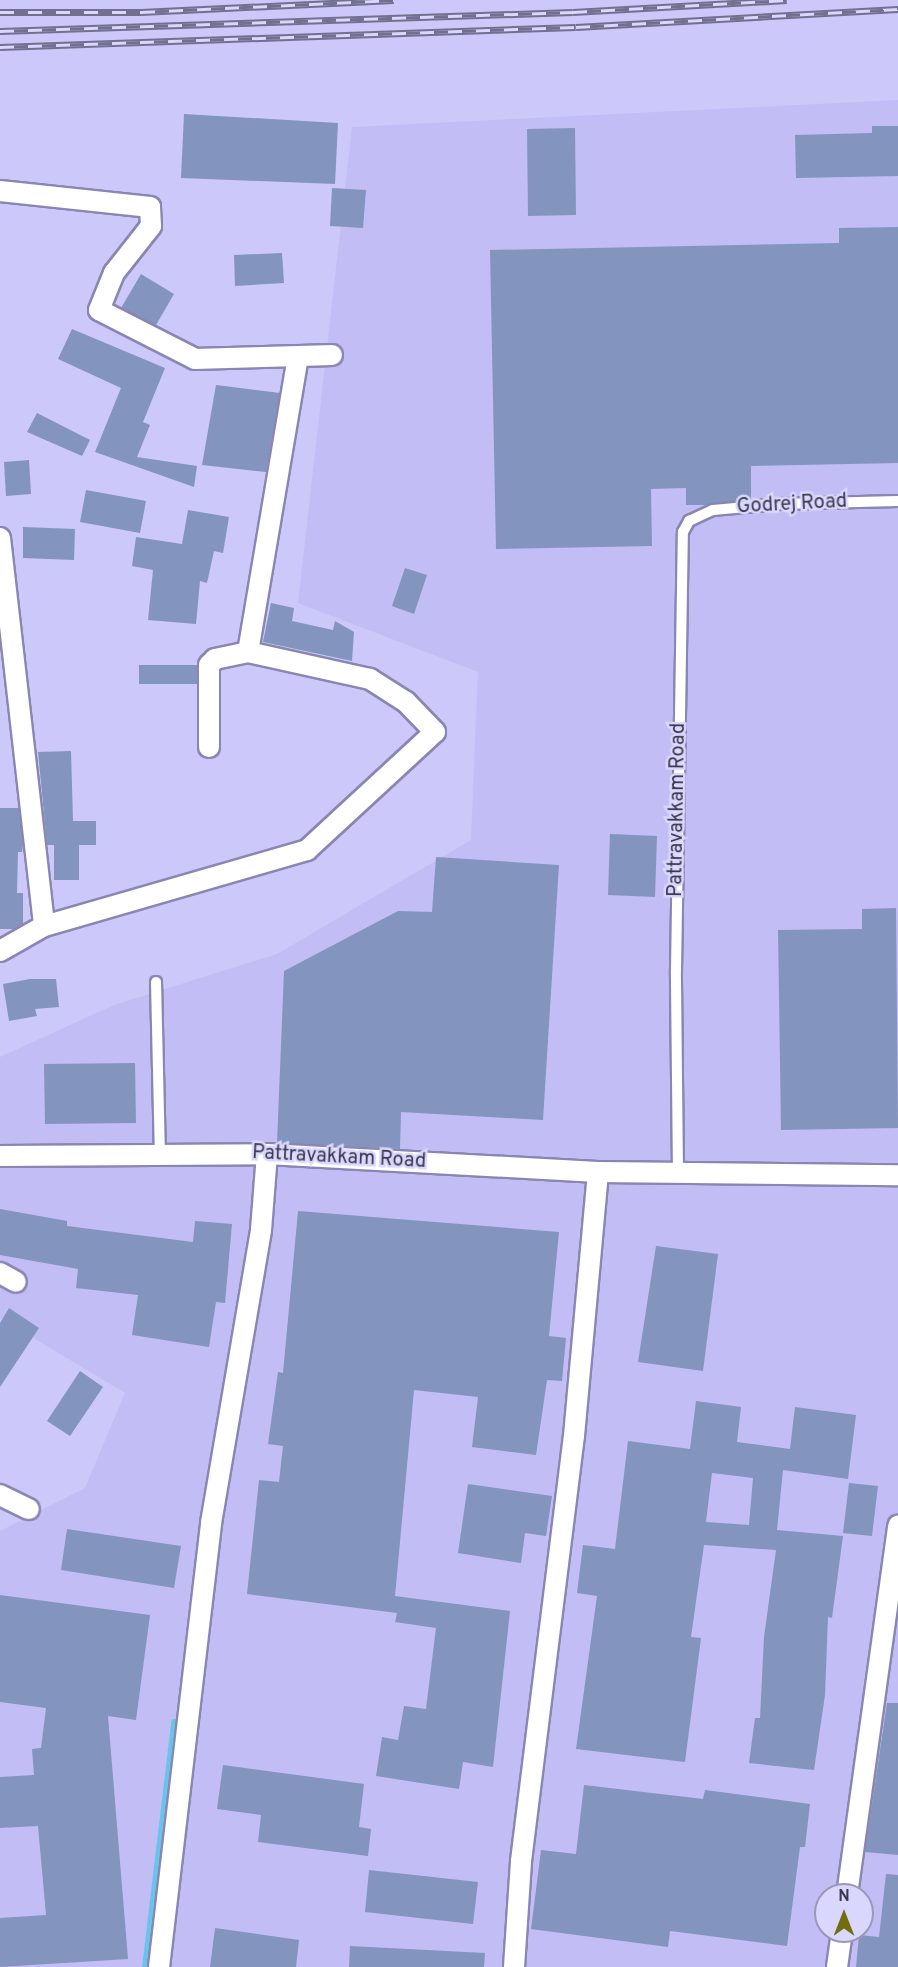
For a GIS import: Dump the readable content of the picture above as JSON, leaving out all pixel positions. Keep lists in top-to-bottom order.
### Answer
{
  "streets": {
    "street": ["Pattravakkam Road"],
    "lane": ["Godrej Road"]
  },
  "crossings": [
    ["Godrej Road", "Pattravakkam Road"]
  ],
  "north": "top"
}
